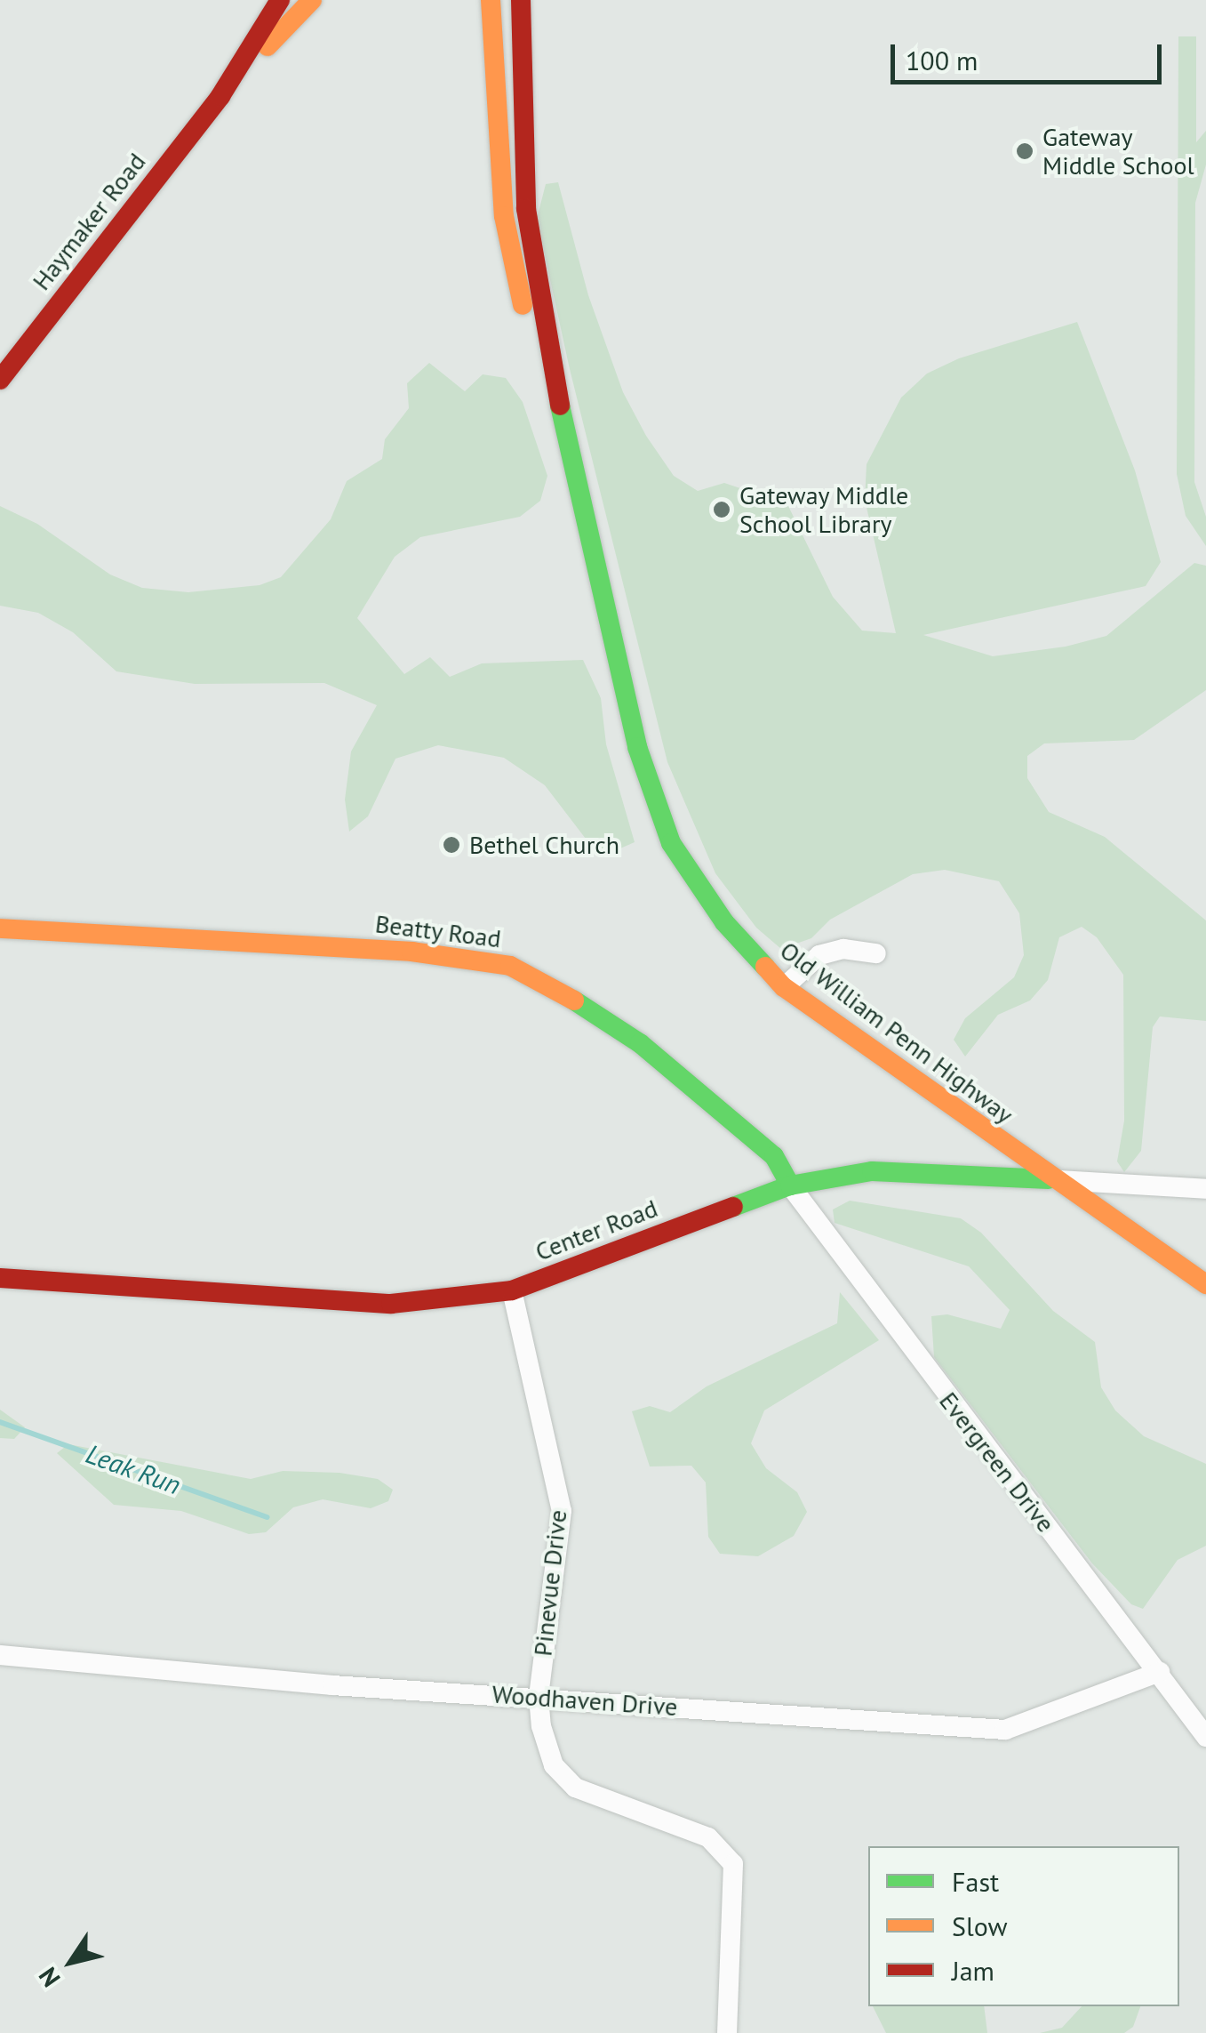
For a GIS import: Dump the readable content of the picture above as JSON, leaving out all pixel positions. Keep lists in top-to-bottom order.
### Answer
{
  "streets": {
    "main road": [
      "Haymaker Road",
      "Beatty Road",
      "Old William Penn Highway",
      "Center Road"
    ],
    "street": ["Evergreen Drive", "Pinevue Drive", "Woodhaven Drive"]
  },
  "crossings": [
    ["Beatty Road", "Center Road"],
    ["Beatty Road", "Evergreen Drive"],
    ["Old William Penn Highway", "Center Road"],
    ["Center Road", "Evergreen Drive"],
    ["Center Road", "Pinevue Drive"],
    ["Evergreen Drive", "Woodhaven Drive"],
    ["Pinevue Drive", "Woodhaven Drive"]
  ],
  "water": ["Leak Run"],
  "places": ["Gateway Middle School", "Gateway Middle School Library", "Bethel Church"],
  "legend": ["Fast", "Slow", "Jam"],
  "scale_bar": "100 m",
  "north": "bottom left"
}
